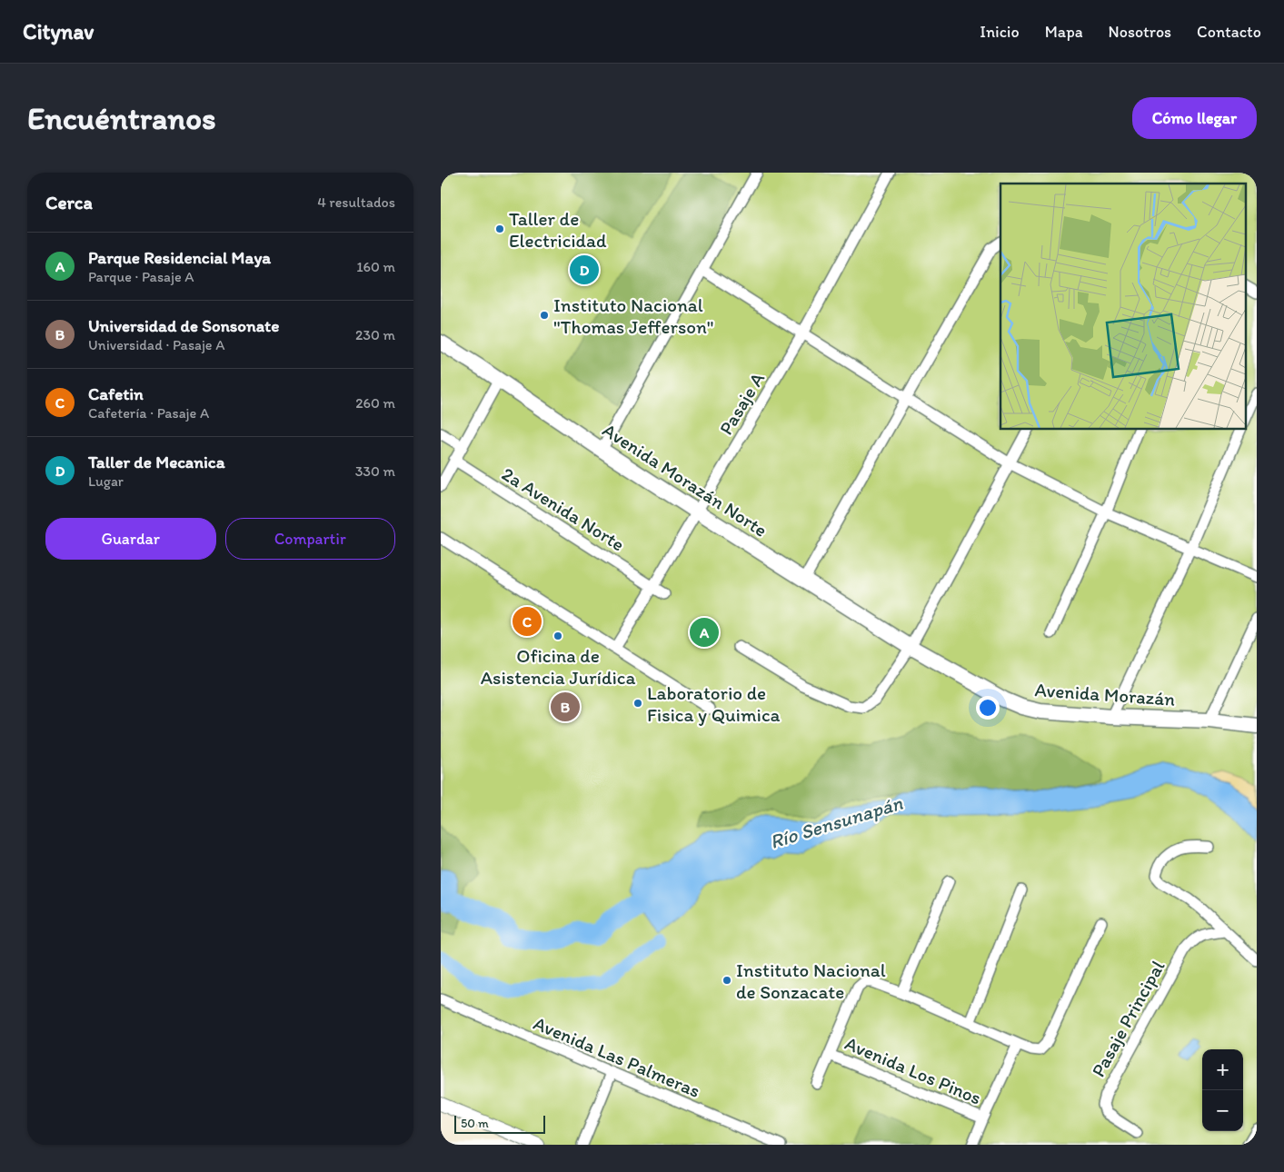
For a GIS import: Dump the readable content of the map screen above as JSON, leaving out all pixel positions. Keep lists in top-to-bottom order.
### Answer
{
  "streets": {
    "main road": ["Avenida Morazán Norte", "Avenida Morazán"],
    "street": [
      "Pasaje A",
      "2a Avenida Norte",
      "Pasaje Principal",
      "Avenida Las Palmeras",
      "Avenida Los Pinos"
    ]
  },
  "crossings": [
    ["Pasaje A", "Avenida Morazán Norte"],
    ["Pasaje A", "2a Avenida Norte"],
    ["Avenida Morazán Norte", "Avenida Morazán"]
  ],
  "water": ["Río Sensunapán"],
  "places": [
    "Taller de Electricidad",
    "Instituto Nacional \"Thomas Jefferson\"",
    "Oficina de Asistencia Jurídica",
    "Laboratorio de Fisica y Quimica",
    "Instituto Nacional de Sonzacate"
  ],
  "scale_bar": "50 m",
  "page": {
    "header": "Citynav",
    "nav": [
      "Inicio",
      "Mapa",
      "Nosotros",
      "Contacto"
    ],
    "buttons": [
      "Cómo llegar",
      ["Guardar", "Compartir"]
    ],
    "title": "Encuéntranos",
    "heading": ["Cerca", "4 resultados"],
    "list": [
      {
        "mark": "A",
        "name": "Parque Residencial Maya",
        "note": "Parque · Pasaje A",
        "value": "160 m"
      },
      {
        "mark": "B",
        "name": "Universidad de Sonsonate",
        "note": "Universidad · Pasaje A",
        "value": "230 m"
      },
      {
        "mark": "C",
        "name": "Cafetin",
        "note": "Cafetería · Pasaje A",
        "value": "260 m"
      },
      {
        "mark": "D",
        "name": "Taller de Mecanica",
        "note": "Lugar",
        "value": "330 m"
      }
    ],
    "pins": [
      "D",
      "C",
      "A",
      "B"
    ],
    "map_buttons": ["+", "−"],
    "scale": "50 m"
  }
}
